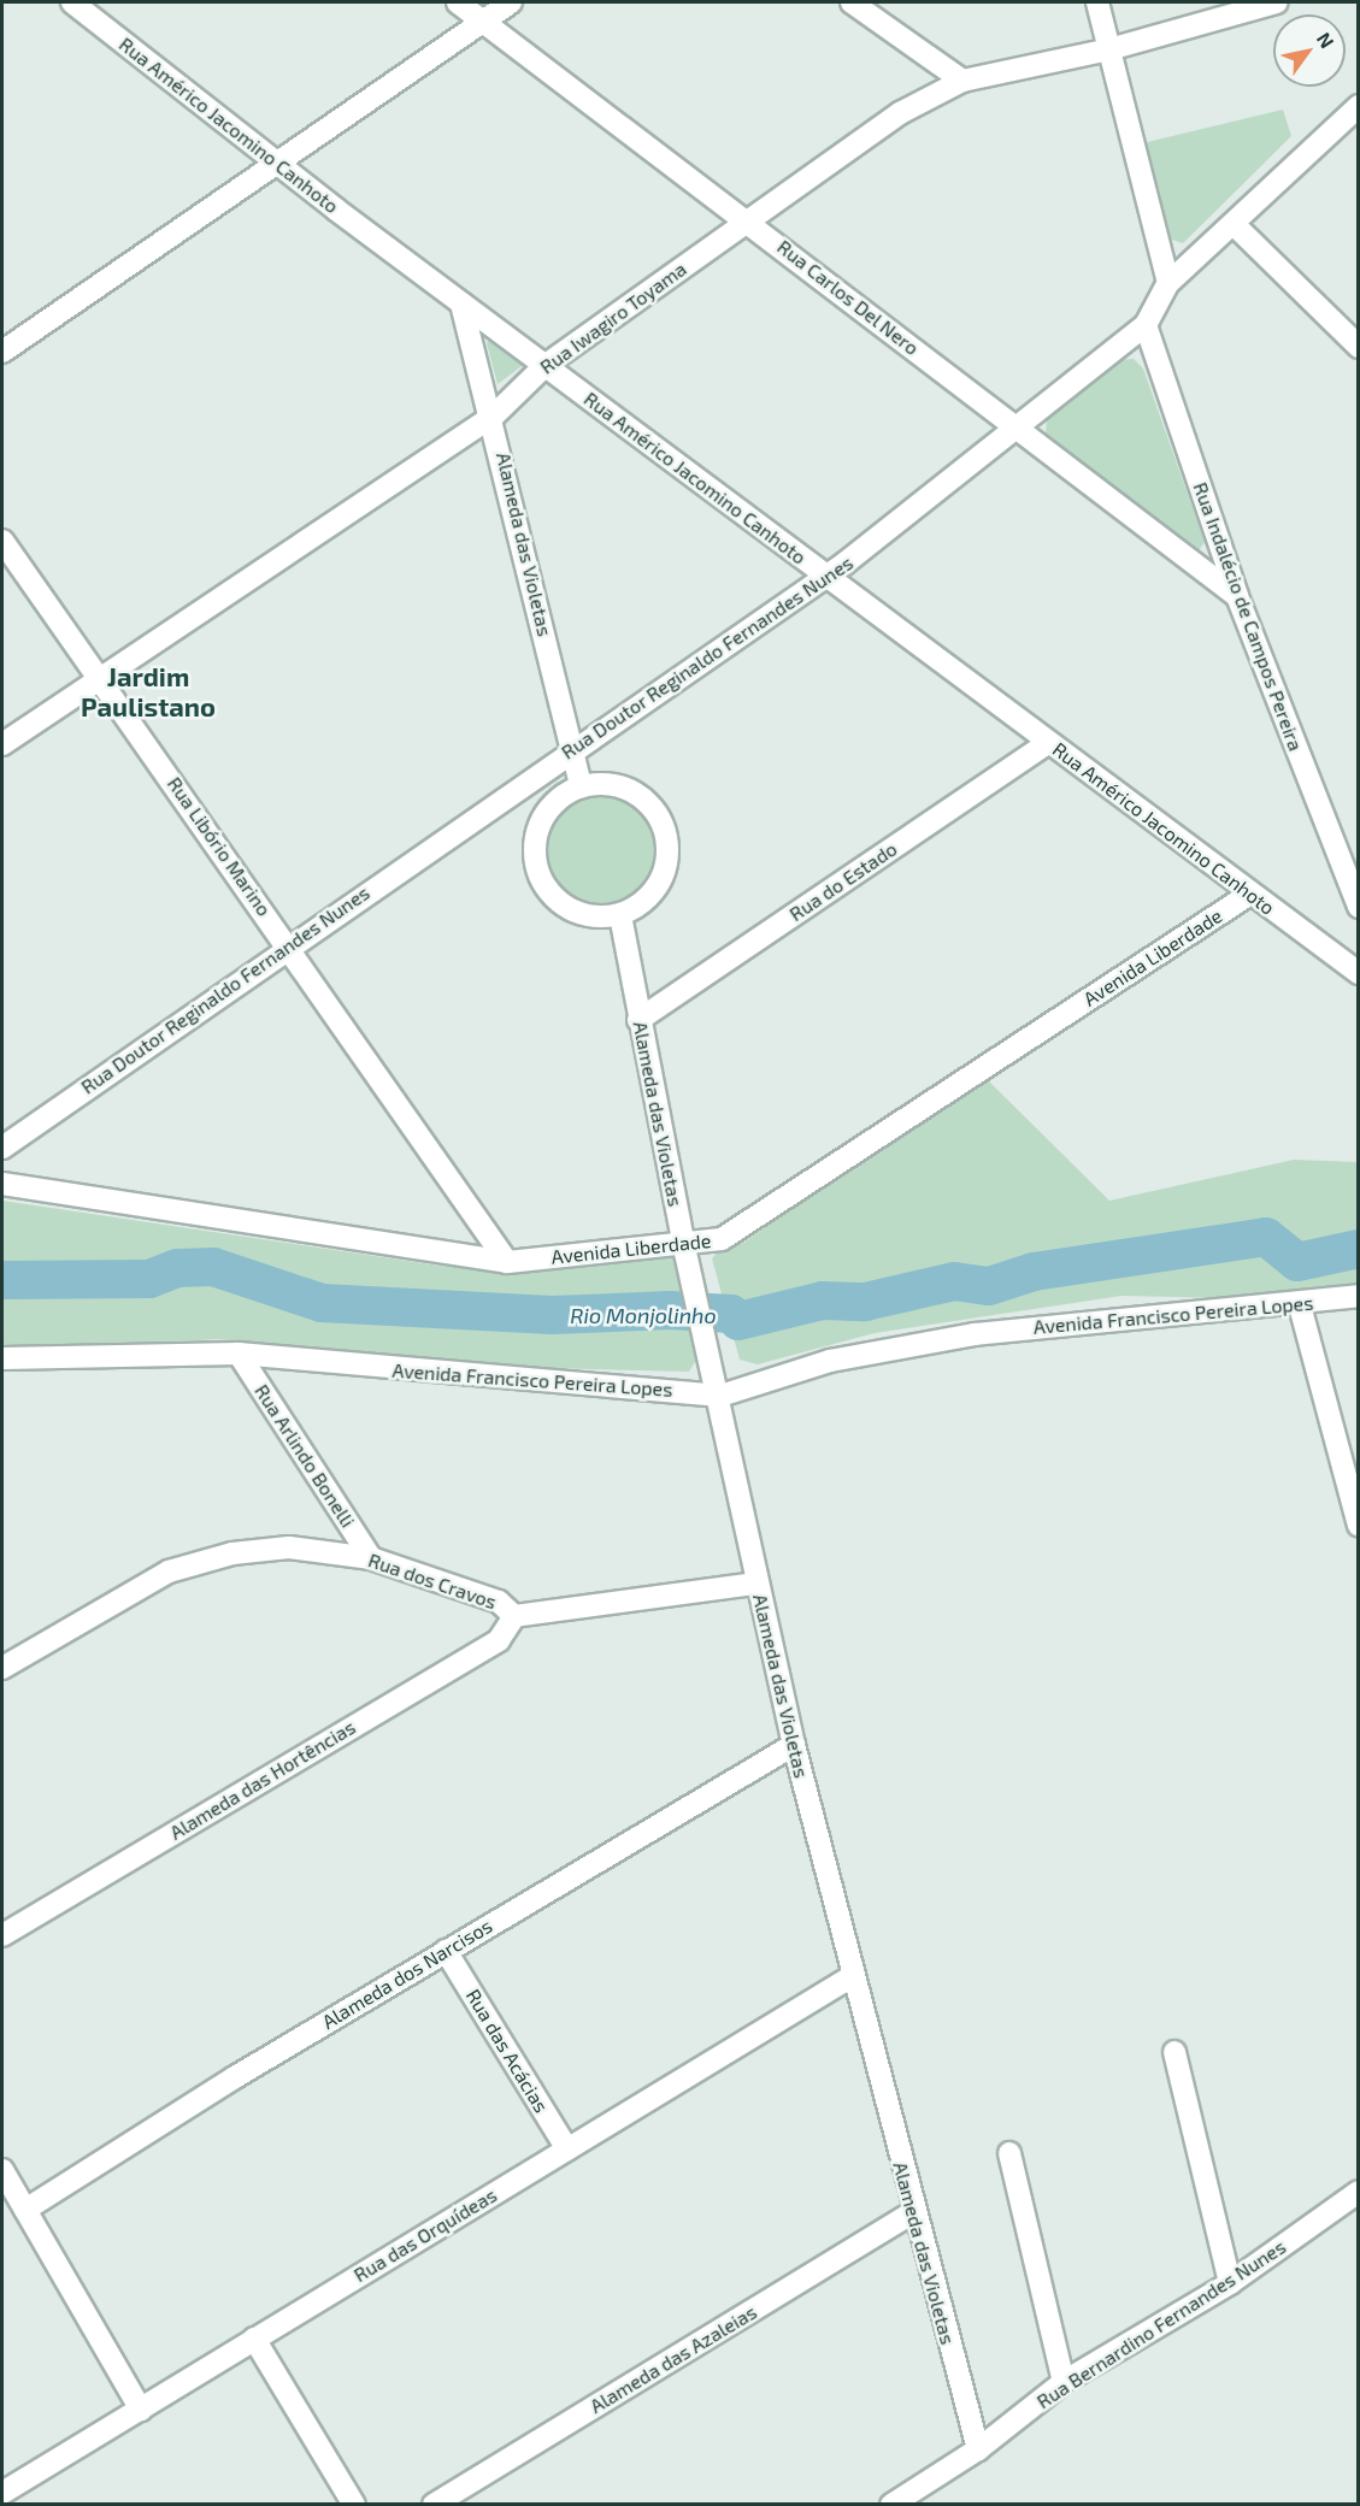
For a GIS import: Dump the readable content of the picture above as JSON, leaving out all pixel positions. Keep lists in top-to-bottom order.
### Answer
{
  "streets": {
    "street": [
      "Rua Américo Jacomino Canhoto",
      "Rua Carlos Del Nero",
      "Rua Iwagiro Toyama",
      "Alameda das Violetas",
      "Rua Indalécio de Campos Pereira",
      "Rua Doutor Reginaldo Fernandes Nunes",
      "Rua Libório Marino",
      "Rua do Estado",
      "Avenida Liberdade",
      "Avenida Francisco Pereira Lopes",
      "Rua Arlindo Bonelli",
      "Rua dos Cravos",
      "Alameda das Hortências",
      "Alameda dos Narcisos",
      "Rua das Acácias",
      "Rua das Orquídeas",
      "Rua Bernardino Fernandes Nunes",
      "Alameda das Azaleias"
    ]
  },
  "crossings": [
    ["Rua Américo Jacomino Canhoto", "Rua Iwagiro Toyama"],
    ["Rua Américo Jacomino Canhoto", "Alameda das Violetas"],
    ["Rua Américo Jacomino Canhoto", "Rua Doutor Reginaldo Fernandes Nunes"],
    ["Rua Américo Jacomino Canhoto", "Rua do Estado"],
    ["Rua Américo Jacomino Canhoto", "Avenida Liberdade"],
    ["Rua Carlos Del Nero", "Rua Iwagiro Toyama"],
    ["Rua Carlos Del Nero", "Rua Indalécio de Campos Pereira"],
    ["Rua Carlos Del Nero", "Rua Doutor Reginaldo Fernandes Nunes"],
    ["Rua Iwagiro Toyama", "Alameda das Violetas"],
    ["Rua Iwagiro Toyama", "Rua Libório Marino"],
    ["Alameda das Violetas", "Rua Doutor Reginaldo Fernandes Nunes"],
    ["Alameda das Violetas", "Rua do Estado"],
    ["Alameda das Violetas", "Avenida Liberdade"],
    ["Alameda das Violetas", "Avenida Francisco Pereira Lopes"],
    ["Alameda das Violetas", "Rua dos Cravos"],
    ["Alameda das Violetas", "Alameda dos Narcisos"],
    ["Alameda das Violetas", "Rua das Orquídeas"],
    ["Alameda das Violetas", "Rua Bernardino Fernandes Nunes"],
    ["Alameda das Violetas", "Alameda das Azaleias"],
    ["Rua Indalécio de Campos Pereira", "Rua Doutor Reginaldo Fernandes Nunes"],
    ["Rua Doutor Reginaldo Fernandes Nunes", "Rua Libório Marino"],
    ["Rua Libório Marino", "Avenida Liberdade"],
    ["Avenida Francisco Pereira Lopes", "Rua Arlindo Bonelli"],
    ["Rua Arlindo Bonelli", "Rua dos Cravos"],
    ["Rua dos Cravos", "Alameda das Hortências"],
    ["Alameda dos Narcisos", "Rua das Acácias"],
    ["Rua das Acácias", "Rua das Orquídeas"]
  ],
  "districts": ["Jardim Paulistano"],
  "water": ["Rio Monjolinho"],
  "north": "top right"
}
